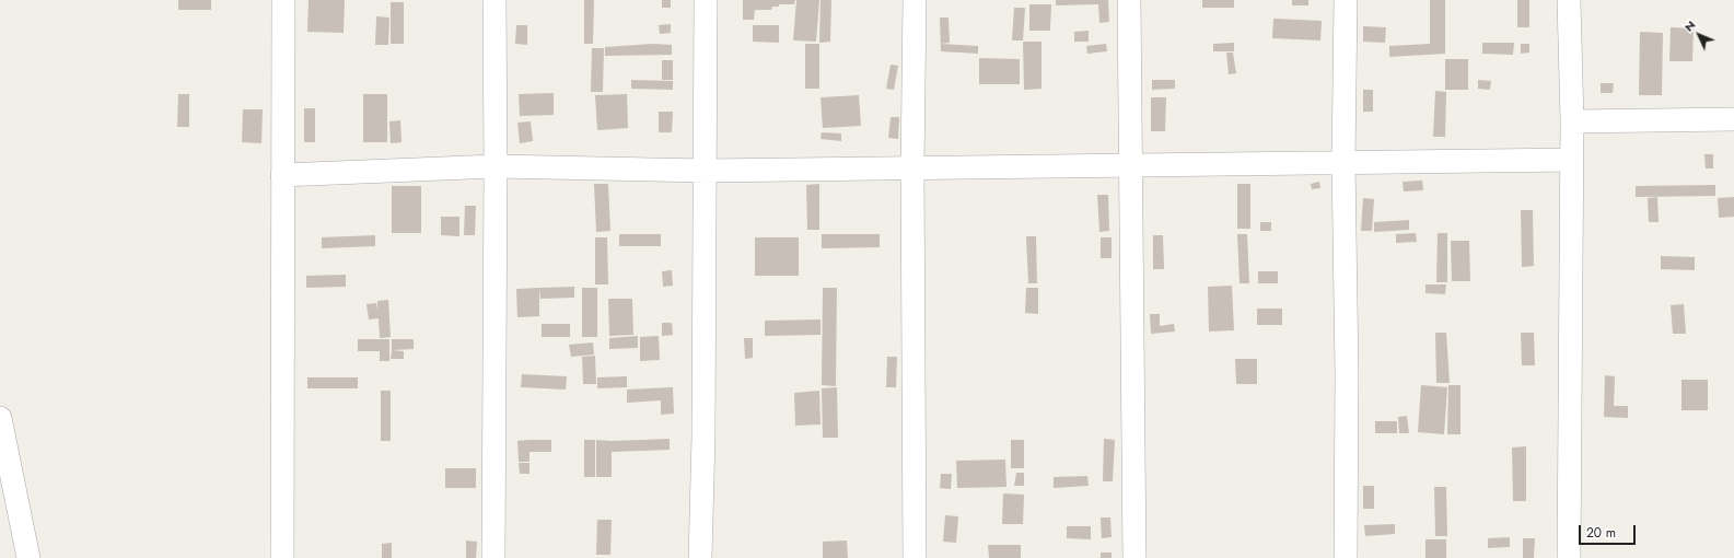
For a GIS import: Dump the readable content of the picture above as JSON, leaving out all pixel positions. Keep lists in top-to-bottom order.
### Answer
{
  "scale_bar": "20 m",
  "north": "top left"
}
